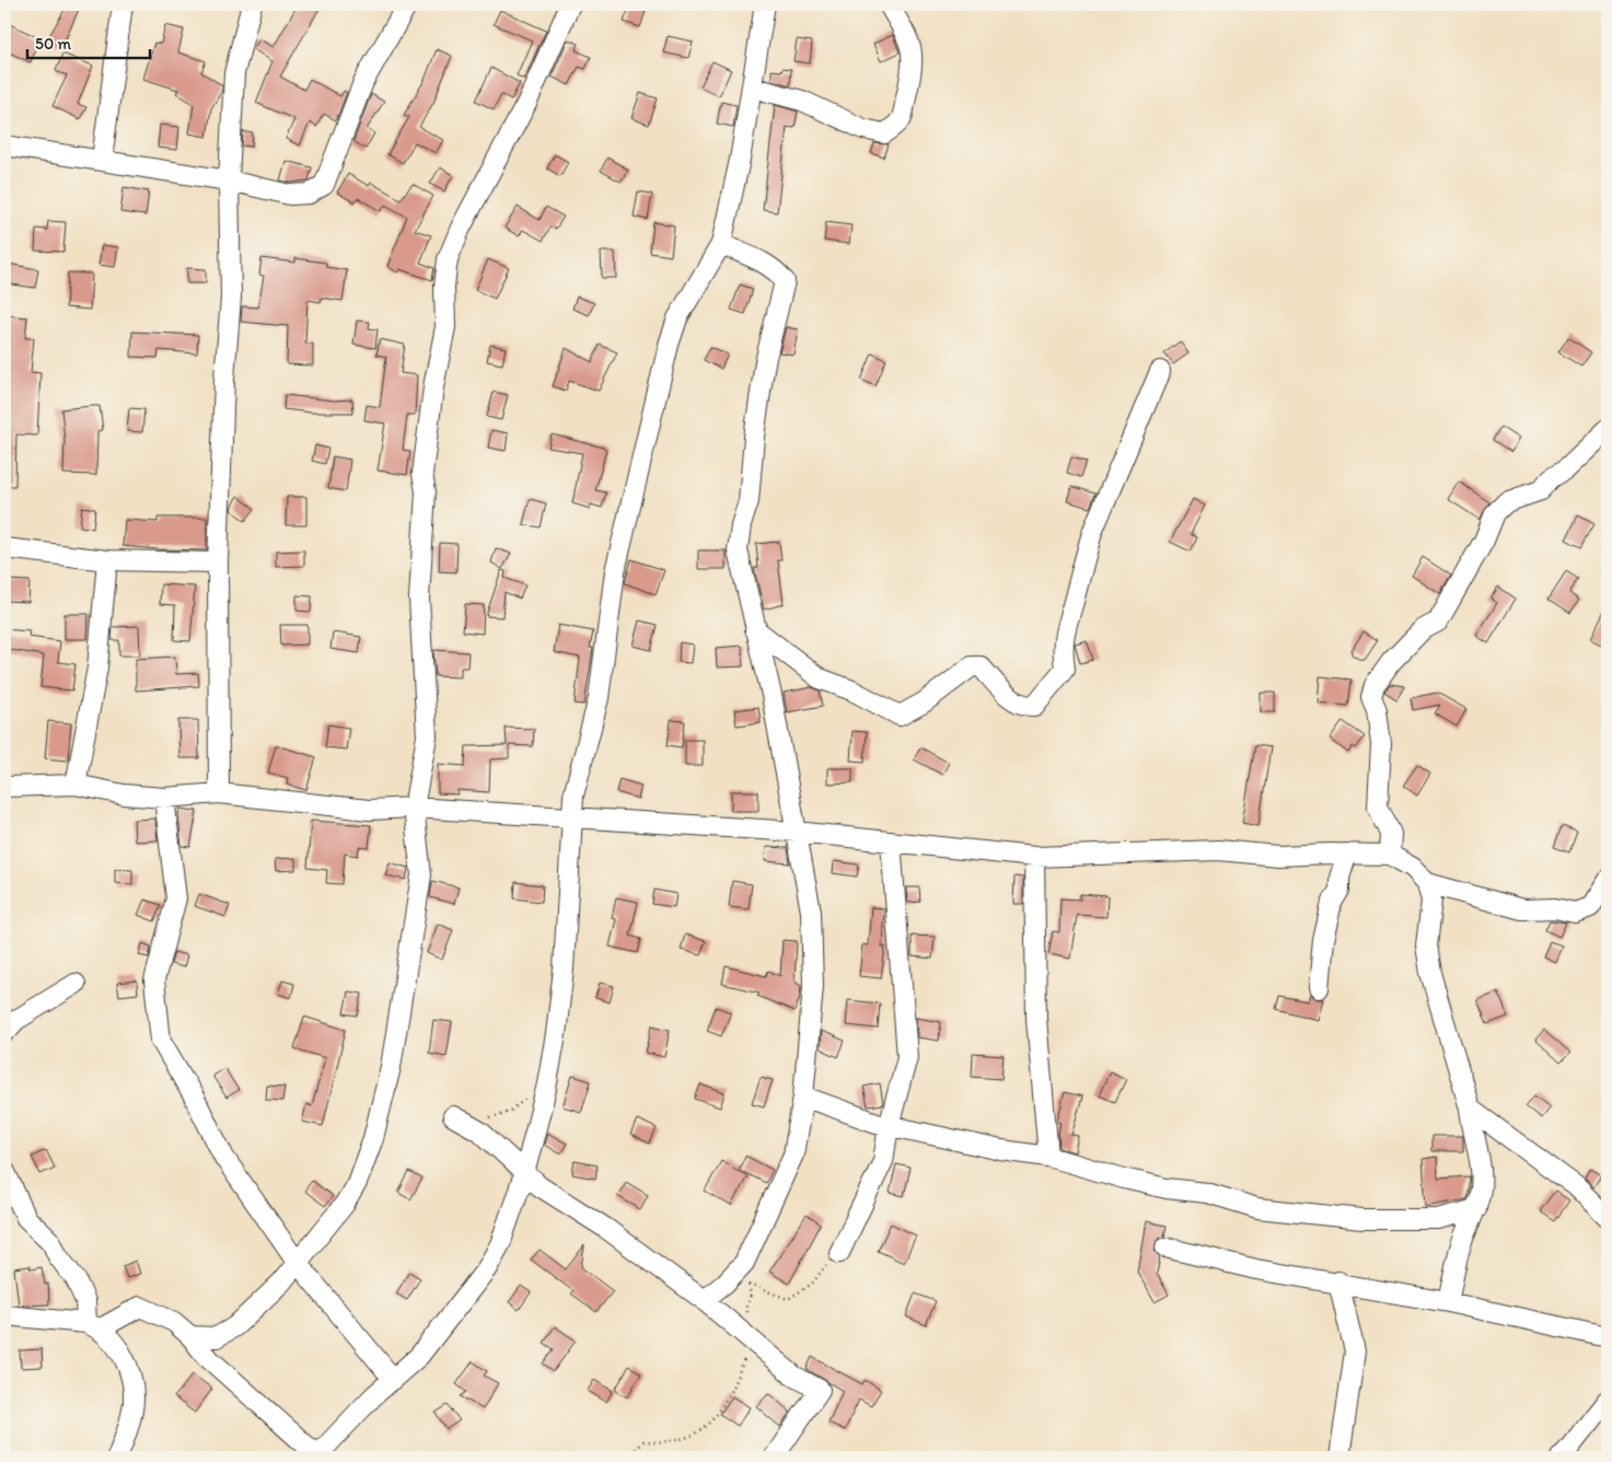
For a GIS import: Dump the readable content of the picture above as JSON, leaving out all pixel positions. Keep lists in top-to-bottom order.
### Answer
{
  "scale_bar": "50 m"
}
